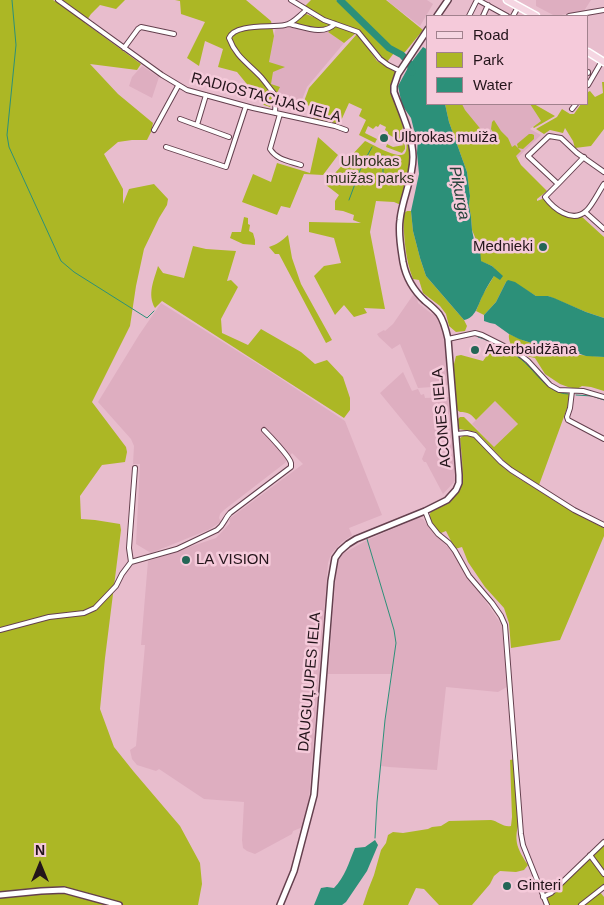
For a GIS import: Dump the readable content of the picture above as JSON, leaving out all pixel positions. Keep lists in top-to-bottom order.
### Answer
{
  "streets": {
    "street": ["RADIOSTACIJAS IELA", "ACONES IELA", "DAUGUĻUPES IELA"]
  },
  "crossings": [
    ["ACONES IELA", "DAUGUĻUPES IELA"]
  ],
  "water": ["Piķurga"],
  "parks": ["Ulbrokas muižas parks"],
  "places": [
    "Ulbrokas muiža",
    "Mednieki",
    "Azerbaidžāna",
    "LA VISION",
    "Ginteri"
  ],
  "legend": ["Road", "Park", "Water"],
  "north": "top"
}
